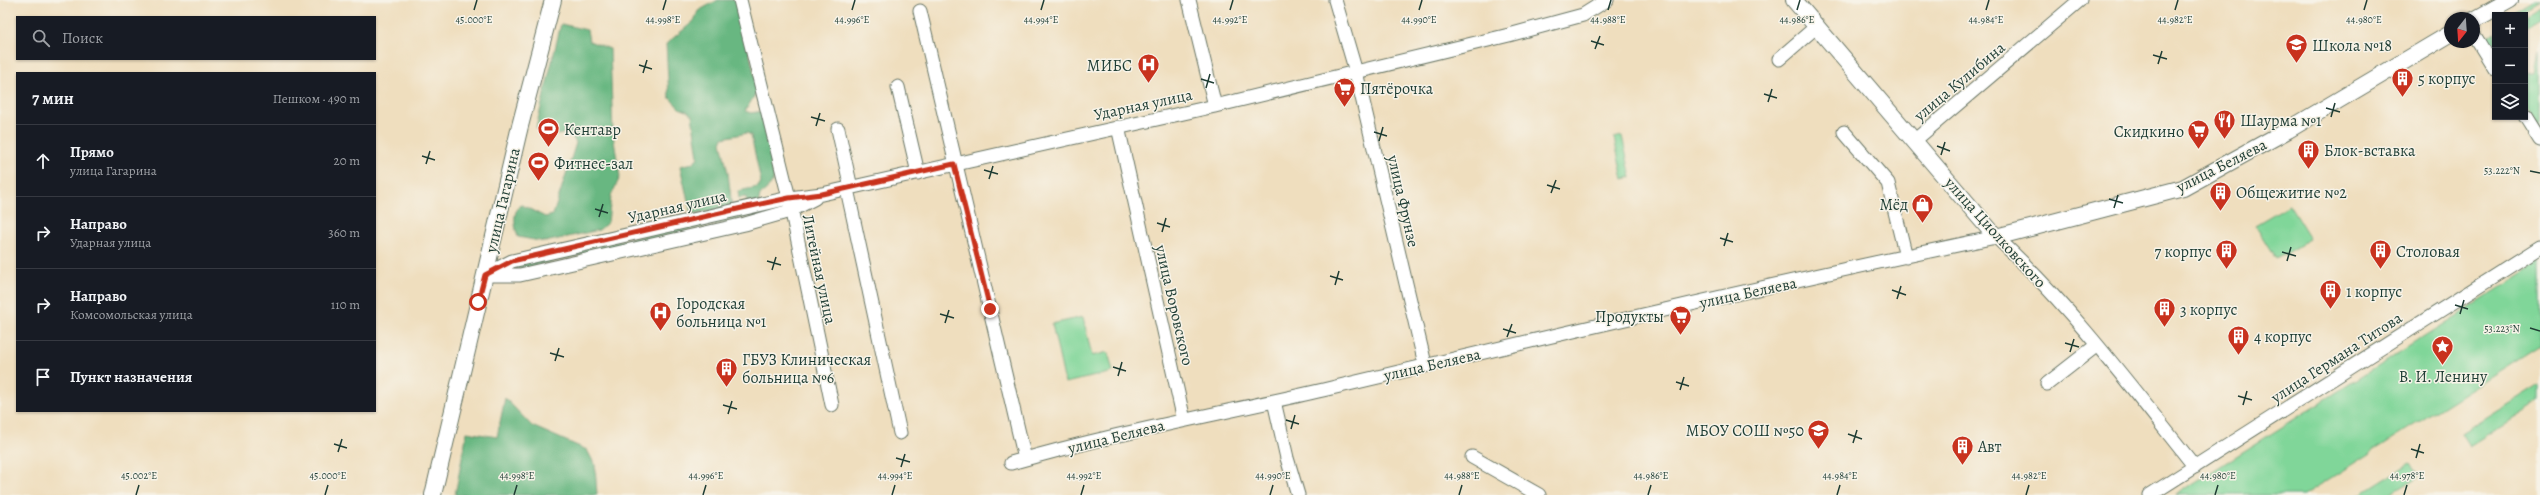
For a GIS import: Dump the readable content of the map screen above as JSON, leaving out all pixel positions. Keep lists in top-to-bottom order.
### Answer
{
  "streets": {
    "main road": ["улица Беляева", "улица Гагарина", "улица Циолковского"],
    "street": [
      "улица Кулибина",
      "Ударная улица",
      "улица Фрунзе",
      "Литейная улица",
      "улица Воровского",
      "улица Германа Титова"
    ]
  },
  "crossings": [
    ["улица Кулибина", "улица Циолковского"],
    ["Ударная улица", "улица Гагарина"],
    ["Ударная улица", "улица Фрунзе"],
    ["Ударная улица", "Литейная улица"],
    ["Ударная улица", "улица Воровского"],
    ["улица Беляева", "улица Фрунзе"],
    ["улица Беляева", "улица Циолковского"],
    ["улица Беляева", "улица Воровского"],
    ["улица Циолковского", "улица Германа Титова"]
  ],
  "places": {
    "school or university": ["Школа №18", "МБОУ СОШ №50"],
    "hospital": ["МИБС", "Городская больница №1"],
    "building": [
      "5 корпус",
      "Блок-вставка",
      "Общежитие №2",
      "7 корпус",
      "Столовая",
      "1 корпус",
      "3 корпус",
      "4 корпус",
      "ГБУЗ Клиническая больница №6",
      "Авт"
    ],
    "supermarket": ["Пятёрочка", "Скидкино", "Продукты"],
    "restaurant": ["Шаурма №1"],
    "sports": ["Кентавр", "Фитнес-зал"],
    "shop": ["Мёд"],
    "place": ["В. И. Ленину"]
  },
  "north": "bottom",
  "page": {
    "map_buttons": ["+", "−"],
    "search": "Поиск",
    "heading": ["7 мин", "Пешком · 490 m"],
    "list": [
      ["Прямо", "улица Гагарина", "20 m"],
      ["Направо", "Ударная улица", "360 m"],
      ["Направо", "Комсомольская улица", "110 m"],
      "Пункт назначения"
    ]
  },
  "coordinates": [
    "45.000°E",
    "44.998°E",
    "44.996°E",
    "44.994°E",
    "44.992°E",
    "44.990°E",
    "44.988°E",
    "44.986°E",
    "44.984°E",
    "44.982°E",
    "44.980°E",
    "53.222°N",
    "53.223°N",
    "45.002°E",
    "44.978°E"
  ]
}
